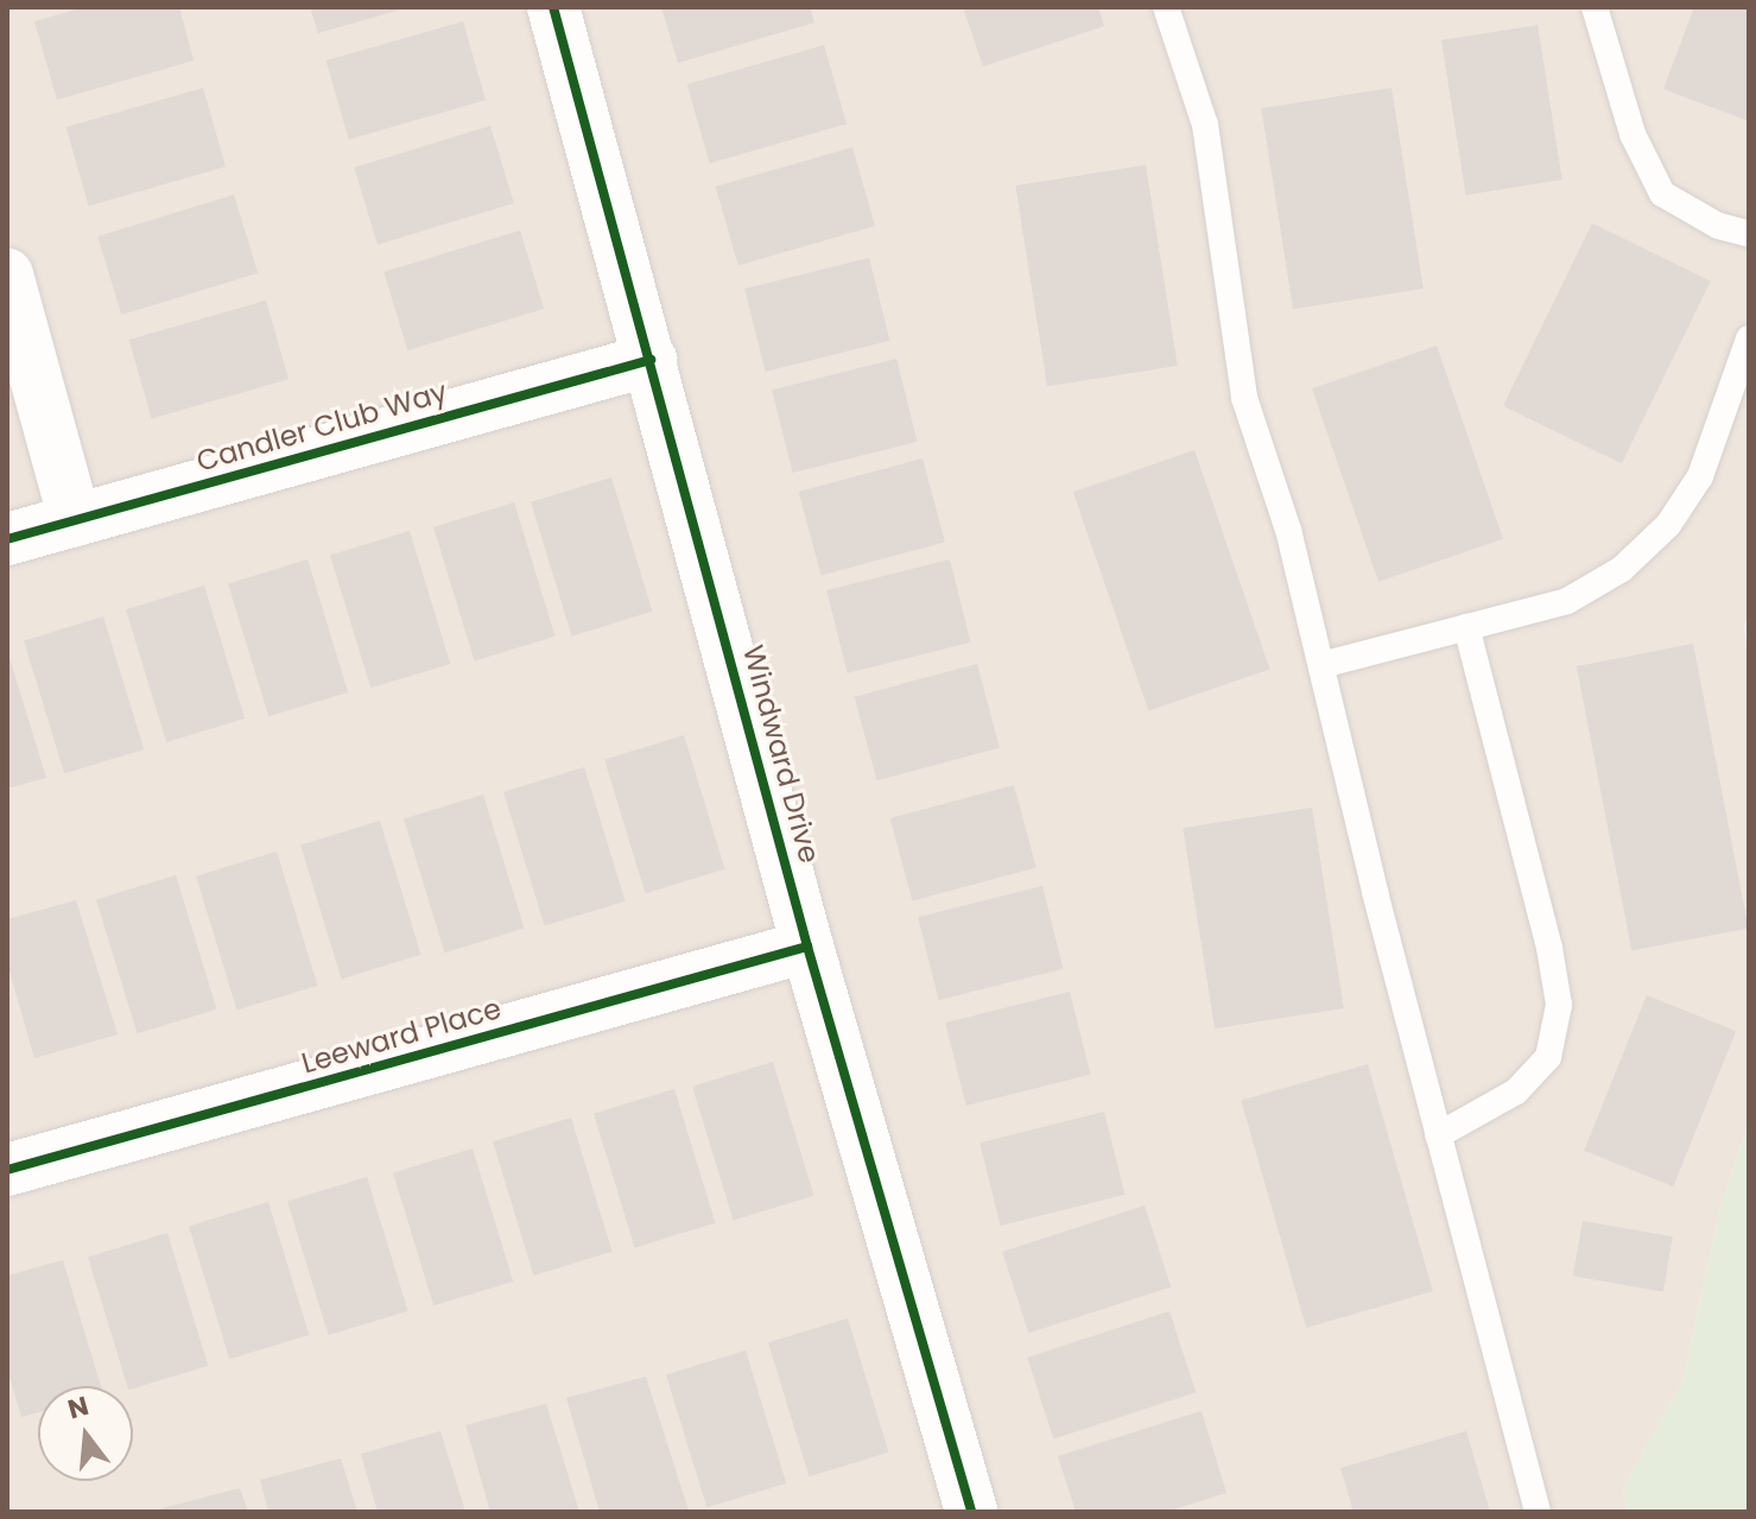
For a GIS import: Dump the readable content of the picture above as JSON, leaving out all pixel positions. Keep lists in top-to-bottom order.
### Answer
{
  "streets": {
    "street": ["Candler Club Way", "Windward Drive", "Leeward Place"]
  },
  "crossings": [
    ["Candler Club Way", "Windward Drive"],
    ["Windward Drive", "Leeward Place"]
  ],
  "north": "top"
}
